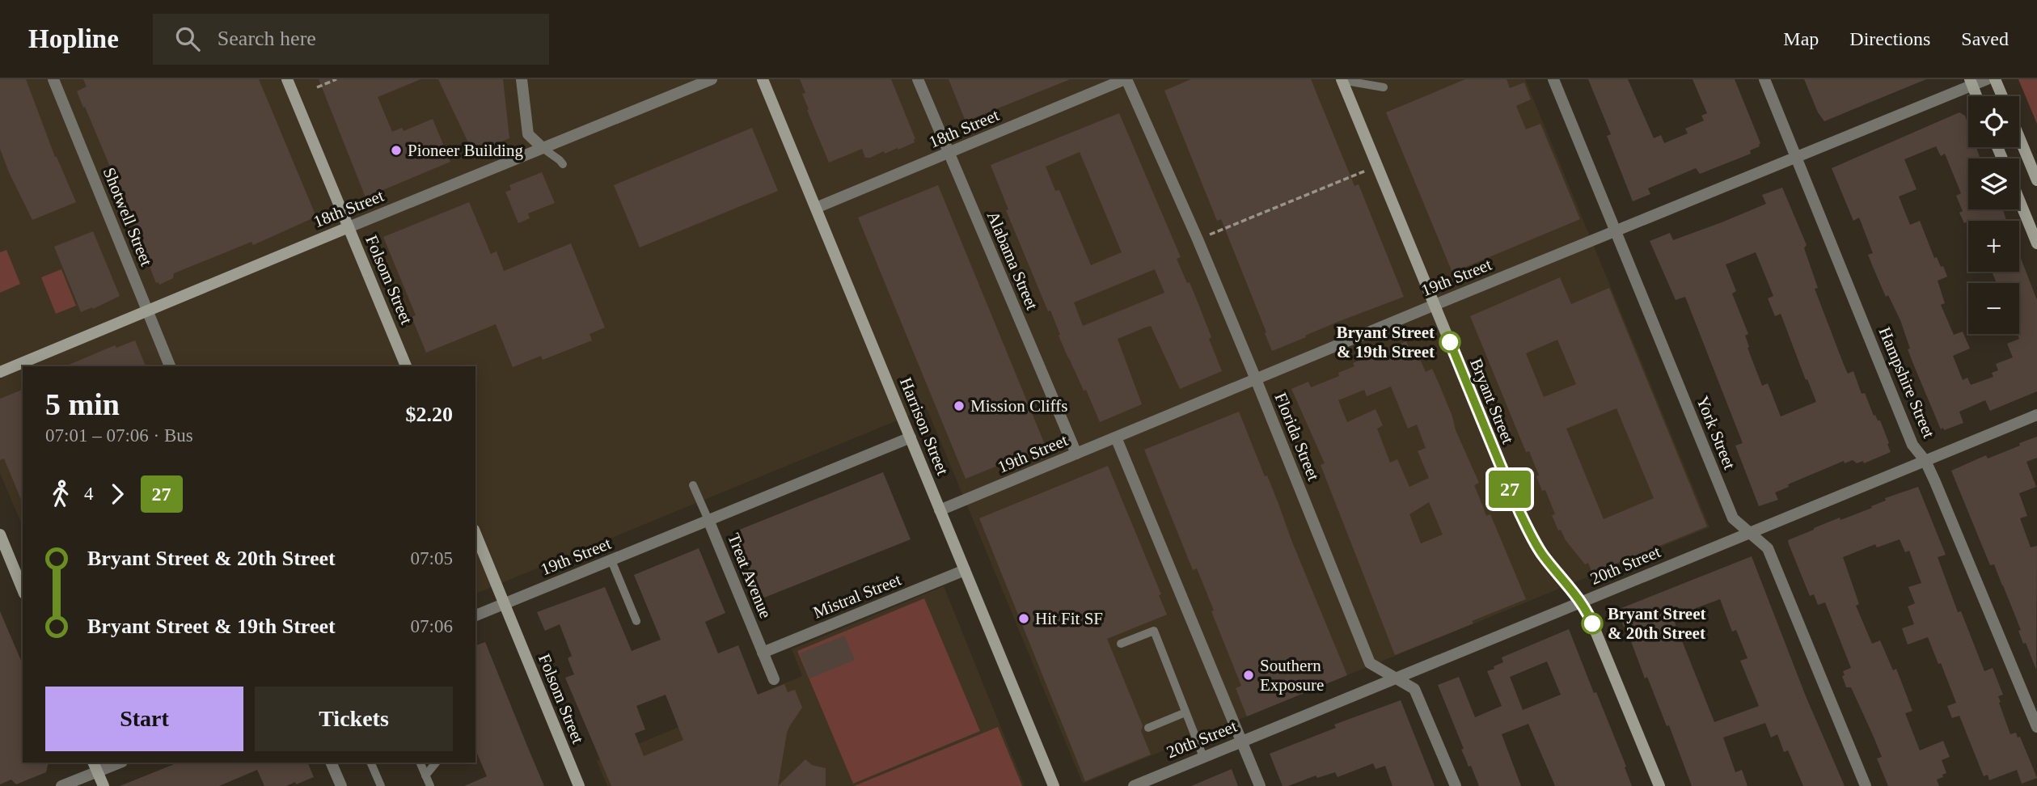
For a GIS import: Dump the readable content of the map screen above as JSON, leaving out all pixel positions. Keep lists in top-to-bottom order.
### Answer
{
  "streets": {
    "street": [
      "18th Street",
      "Shotwell Street",
      "Alabama Street",
      "19th Street",
      "Folsom Street",
      "Hampshire Street",
      "Bryant Street",
      "Harrison Street",
      "York Street",
      "Florida Street",
      "20th Street",
      "Treat Avenue",
      "Mistral Street"
    ]
  },
  "crossings": [
    ["18th Street", "Shotwell Street"],
    ["18th Street", "Alabama Street"],
    ["18th Street", "Folsom Street"],
    ["18th Street", "Harrison Street"],
    ["18th Street", "Florida Street"],
    ["Alabama Street", "19th Street"],
    ["19th Street", "Folsom Street"],
    ["19th Street", "Hampshire Street"],
    ["19th Street", "Bryant Street"],
    ["19th Street", "Harrison Street"],
    ["19th Street", "York Street"],
    ["19th Street", "Florida Street"],
    ["19th Street", "Treat Avenue"],
    ["Hampshire Street", "20th Street"],
    ["Bryant Street", "20th Street"],
    ["Harrison Street", "Mistral Street"],
    ["York Street", "20th Street"],
    ["Florida Street", "20th Street"],
    ["Treat Avenue", "Mistral Street"]
  ],
  "places": [
    "Pioneer Building",
    "Bryant Street & 19th Street",
    "Mission Cliffs",
    "Hit Fit SF",
    "Bryant Street & 20th Street",
    "Southern Exposure"
  ],
  "lines": ["bus line 27"],
  "page": {
    "header": "Hopline",
    "search": "Search here",
    "nav": ["Map", "Directions", "Saved"],
    "on_map": "27",
    "map_buttons": ["+", "−"],
    "heading": ["5 min", "07:01 – 07:06 · Bus", "$2.20"],
    "legs": ["4", "27"],
    "list": [
      {
        "name": "Bryant Street & 20th Street",
        "value": "07:05"
      },
      {
        "name": "Bryant Street & 19th Street",
        "value": "07:06"
      }
    ],
    "buttons": ["Start", "Tickets"]
  }
}
